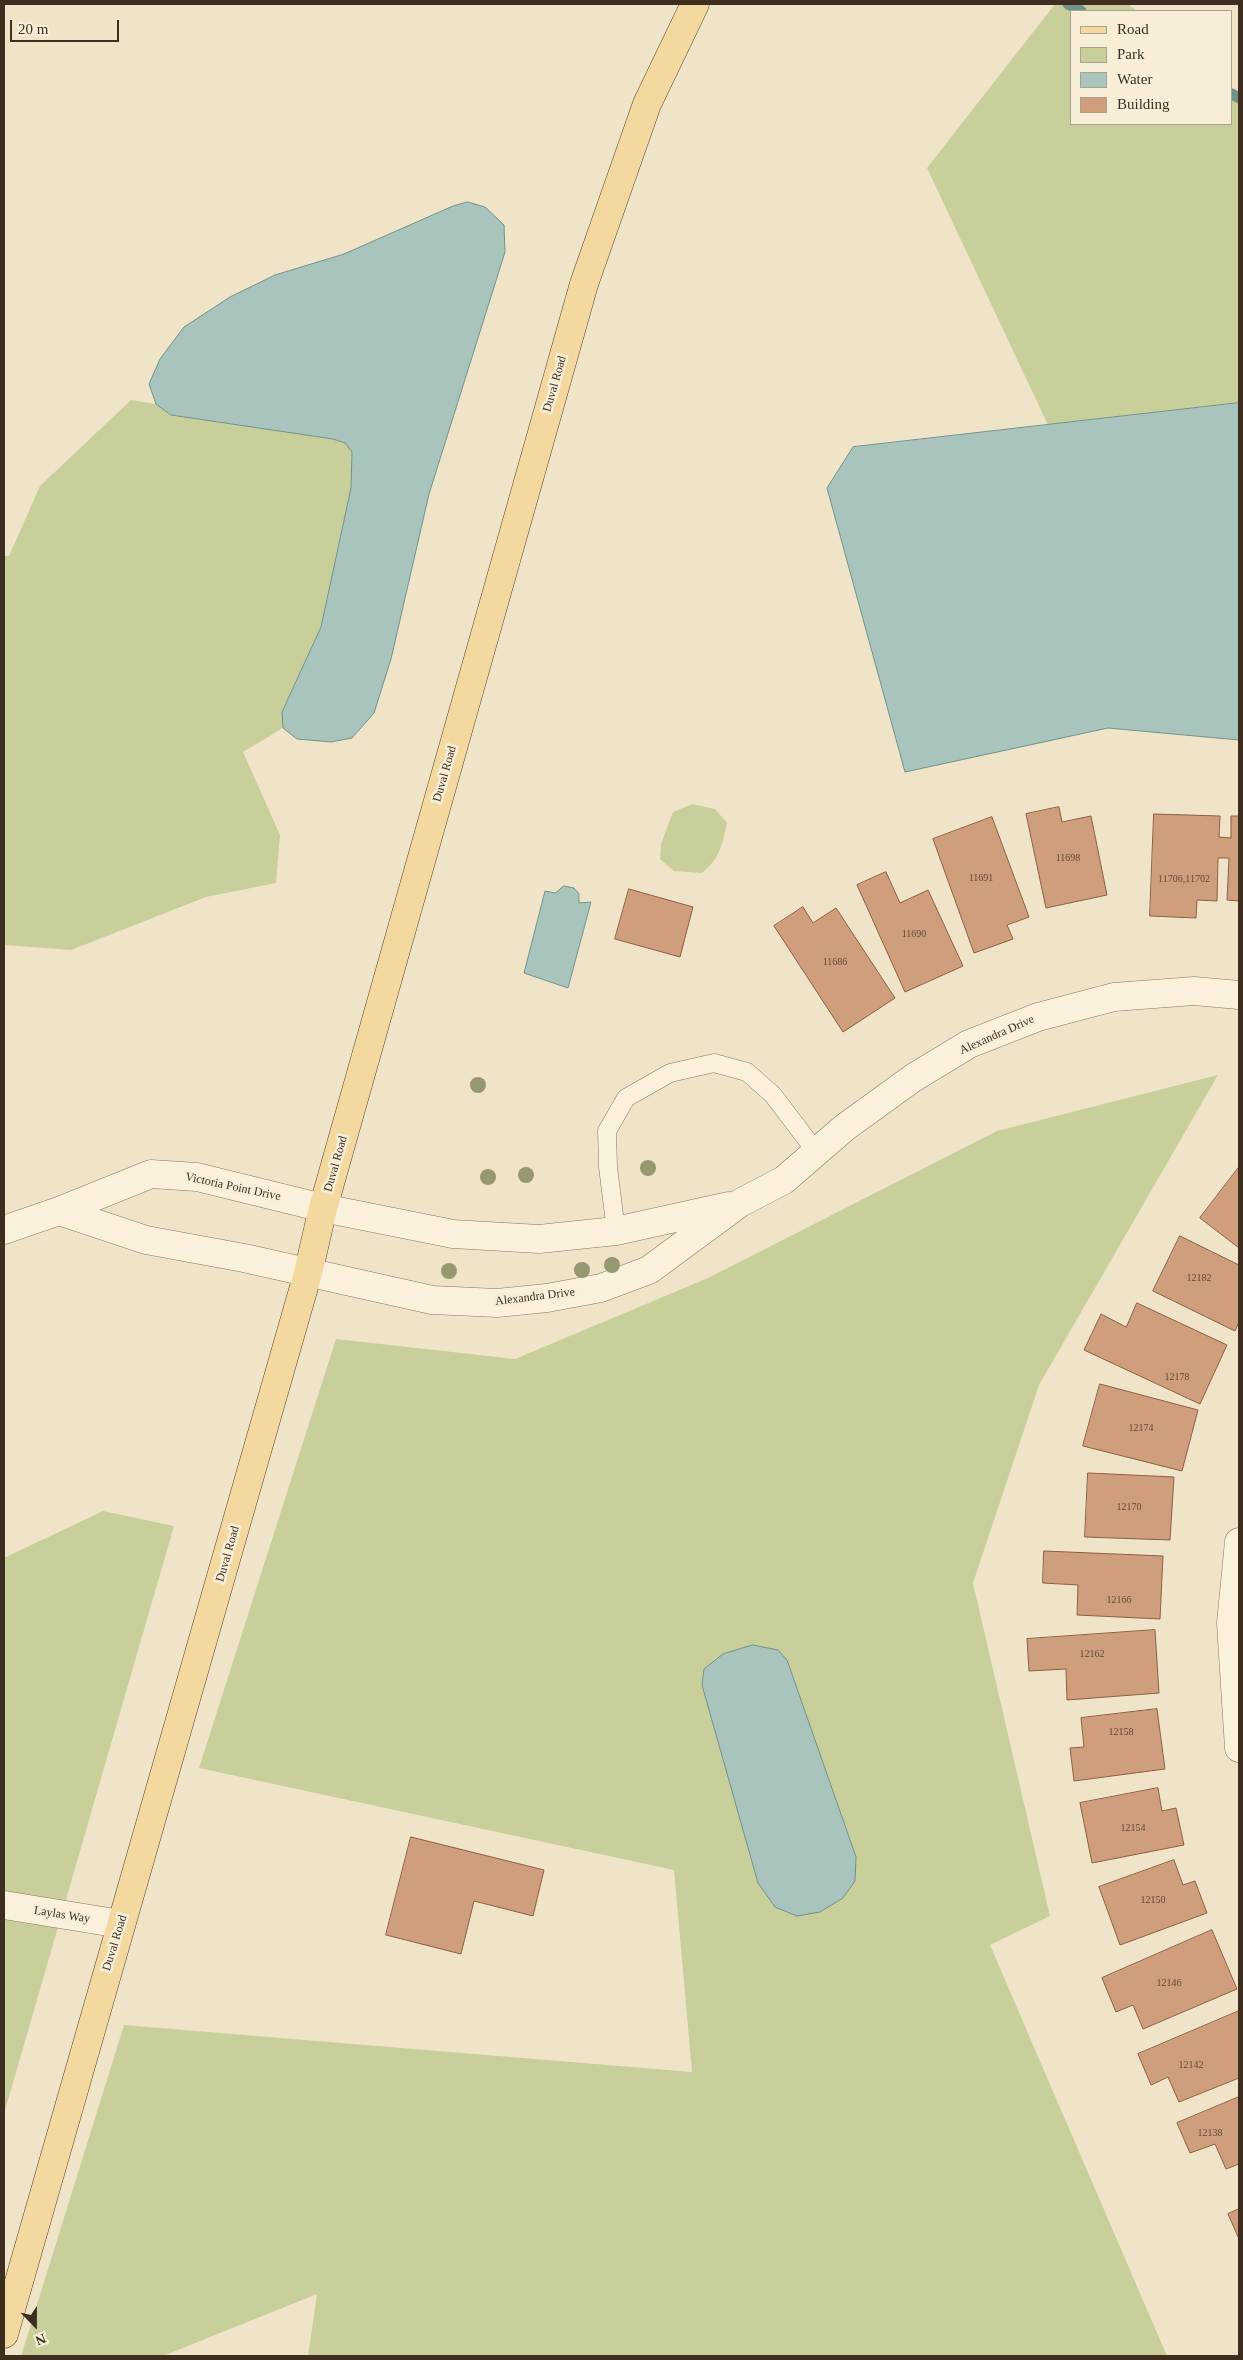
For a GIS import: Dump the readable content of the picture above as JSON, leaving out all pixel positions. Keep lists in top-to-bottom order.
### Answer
{
  "streets": {
    "main road": ["Duval Road"],
    "street": ["Alexandra Drive", "Victoria Point Drive", "Laylas Way"]
  },
  "crossings": [
    ["Duval Road", "Alexandra Drive"],
    ["Duval Road", "Victoria Point Drive"],
    ["Duval Road", "Laylas Way"],
    ["Alexandra Drive", "Victoria Point Drive"]
  ],
  "house_numbers": [
    "11698",
    "11691",
    "11706,11702",
    "11690",
    "11686",
    "12182",
    "12178",
    "12174",
    "12170",
    "12166",
    "12162",
    "12158",
    "12154",
    "12150",
    "12146",
    "12142",
    "12138"
  ],
  "legend": [
    "Road",
    "Park",
    "Water",
    "Building"
  ],
  "scale_bar": "20 m",
  "north": "bottom"
}
